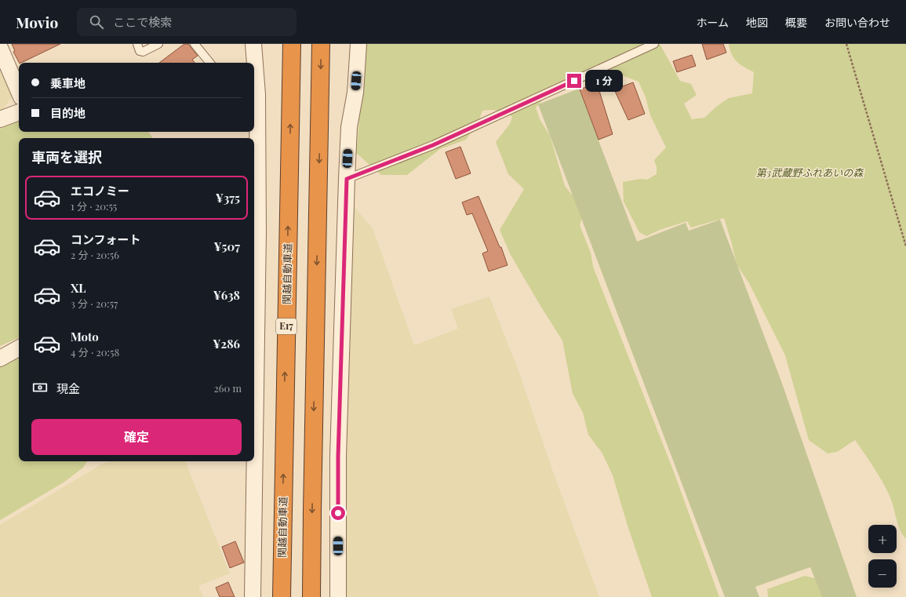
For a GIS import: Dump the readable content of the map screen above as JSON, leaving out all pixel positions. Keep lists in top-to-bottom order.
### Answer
{
  "streets": {
    "highway": ["関越自動車道", "E17"]
  },
  "parks": ["第3武蔵野ふれあいの森"],
  "page": {
    "header": "Movio",
    "search": "ここで検索",
    "nav": [
      "ホーム",
      "地図",
      "概要",
      "お問い合わせ"
    ],
    "banner": ["乗車地", "目的地"],
    "bubble": "1 分",
    "heading": "車両を選択",
    "list": [
      {
        "name": "エコノミー",
        "note": "1 分 · 20:55",
        "value": "¥375"
      },
      {
        "name": "コンフォート",
        "note": "2 分 · 20:56",
        "value": "¥507"
      },
      {
        "name": "XL",
        "note": "3 分 · 20:57",
        "value": "¥638"
      },
      {
        "name": "Moto",
        "note": "4 分 · 20:58",
        "value": "¥286"
      }
    ],
    "pay": ["現金", "260 m"],
    "buttons": "確定",
    "map_buttons": ["+", "−"]
  }
}
